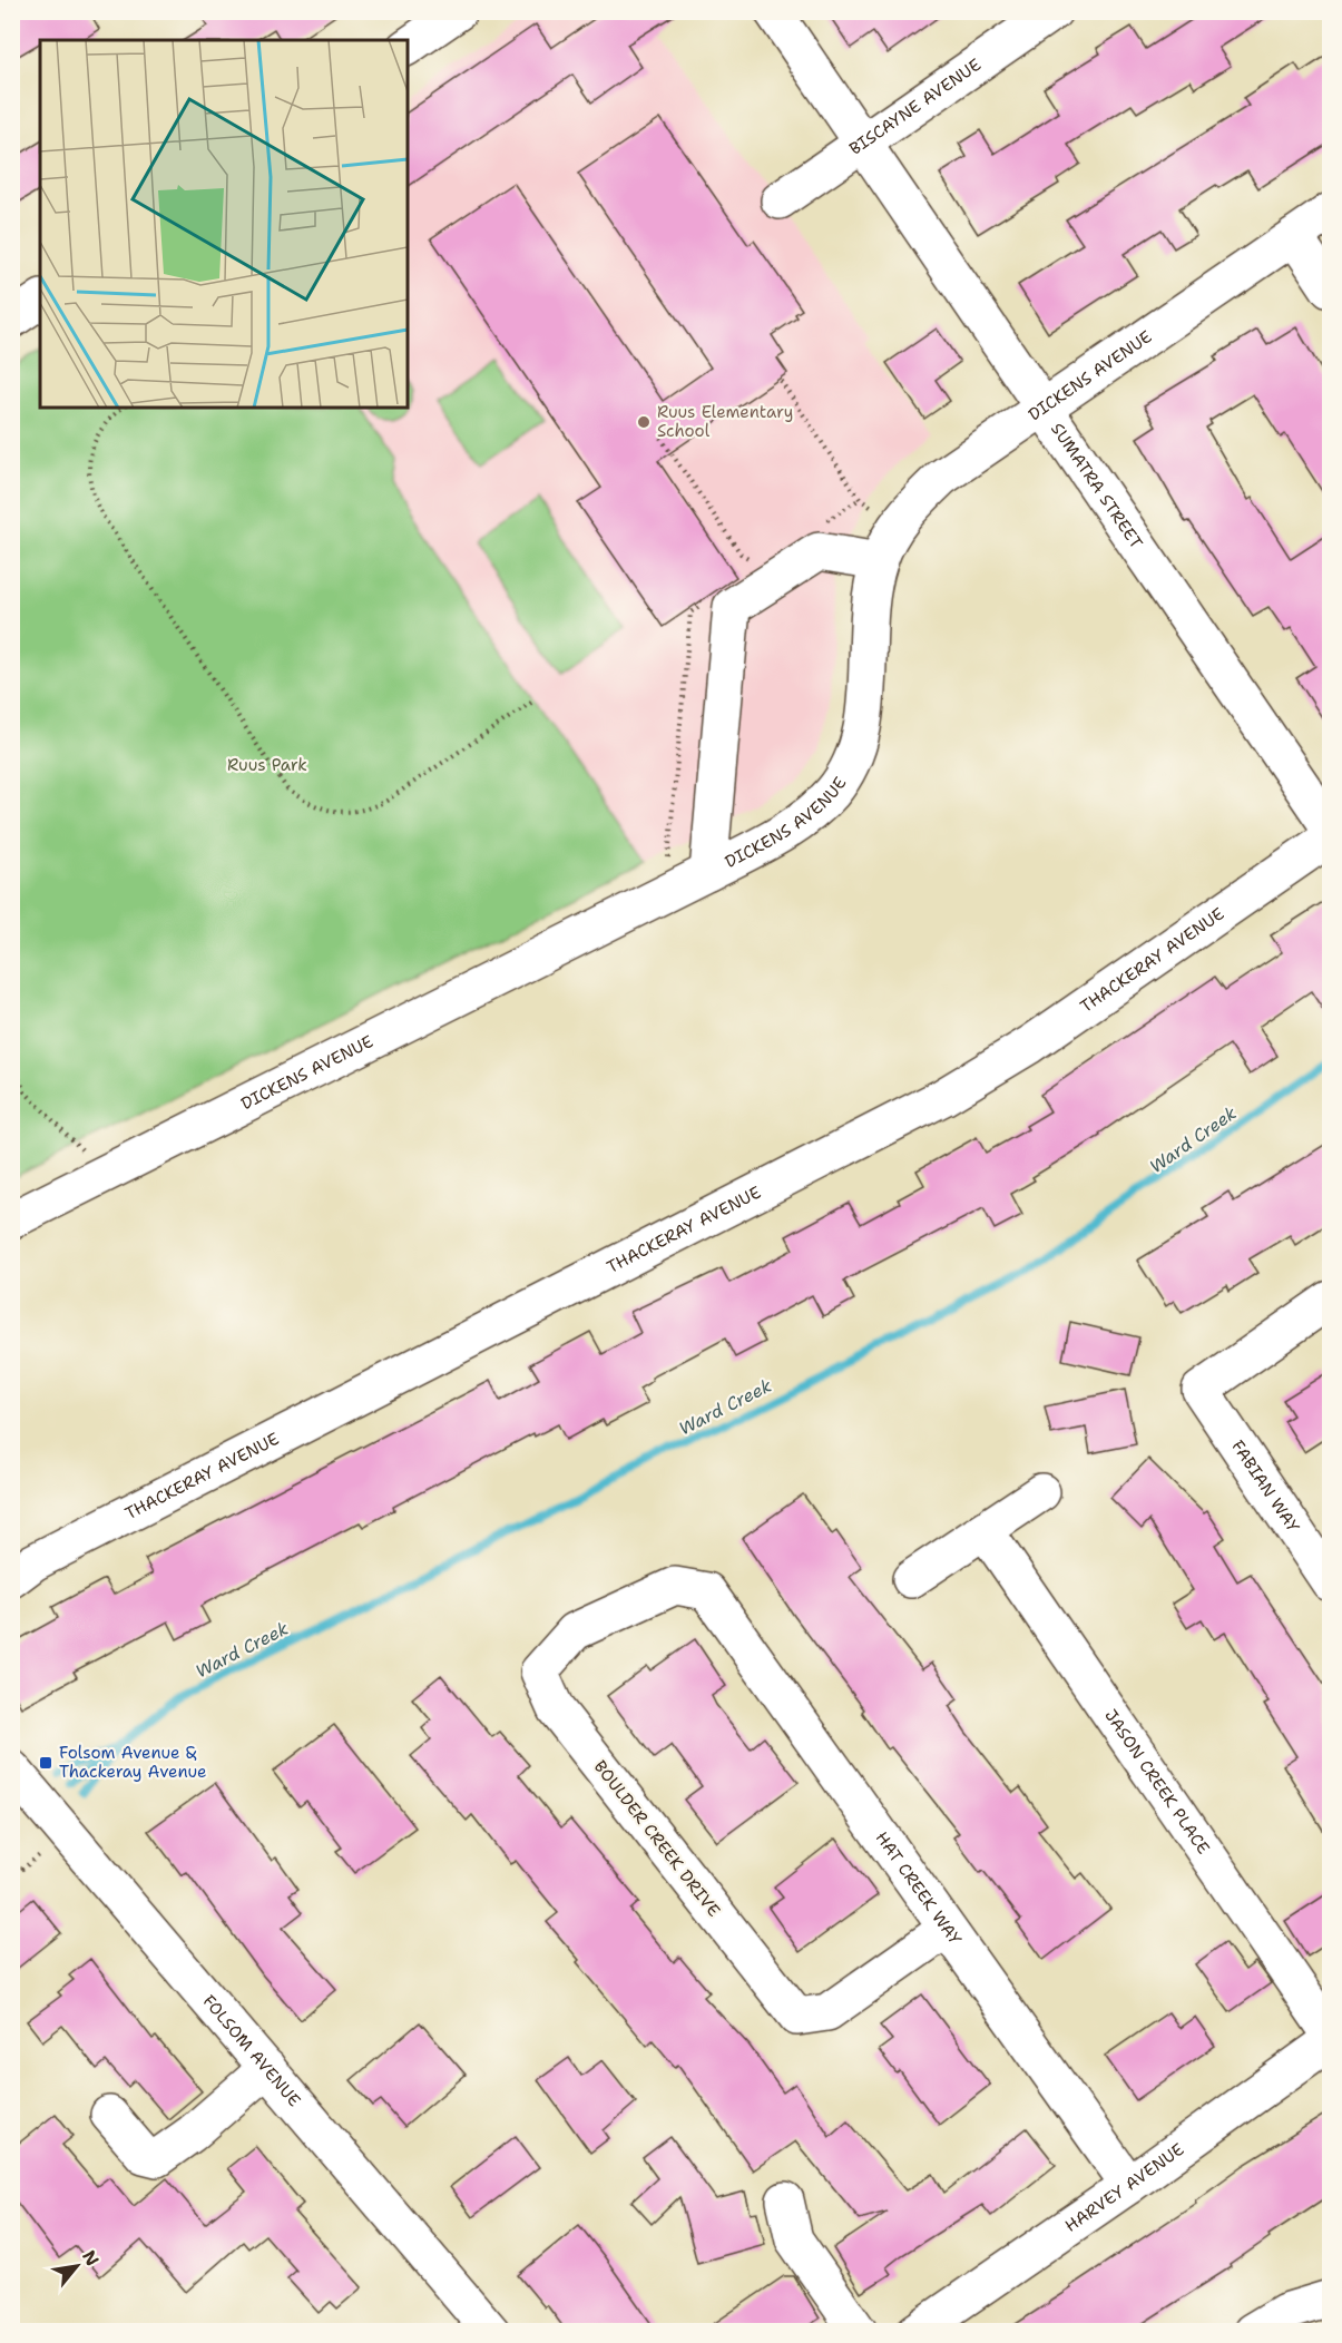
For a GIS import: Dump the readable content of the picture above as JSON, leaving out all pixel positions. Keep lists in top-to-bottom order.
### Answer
{
  "streets": {
    "street": [
      "BISCAYNE AVENUE",
      "DICKENS AVENUE",
      "SUMATRA STREET",
      "THACKERAY AVENUE",
      "FABIAN WAY",
      "JASON CREEK PLACE",
      "BOULDER CREEK DRIVE",
      "HAT CREEK WAY",
      "FOLSOM AVENUE",
      "HARVEY AVENUE"
    ]
  },
  "crossings": [
    ["BISCAYNE AVENUE", "SUMATRA STREET"],
    ["DICKENS AVENUE", "SUMATRA STREET"],
    ["BOULDER CREEK DRIVE", "HAT CREEK WAY"],
    ["HAT CREEK WAY", "HARVEY AVENUE"]
  ],
  "water": ["Ward Creek"],
  "parks": ["Ruus Park"],
  "places": {
    "other": ["Ruus Elementary School"],
    "transit": ["Folsom Avenue & Thackeray Avenue"]
  },
  "north": "top right"
}
